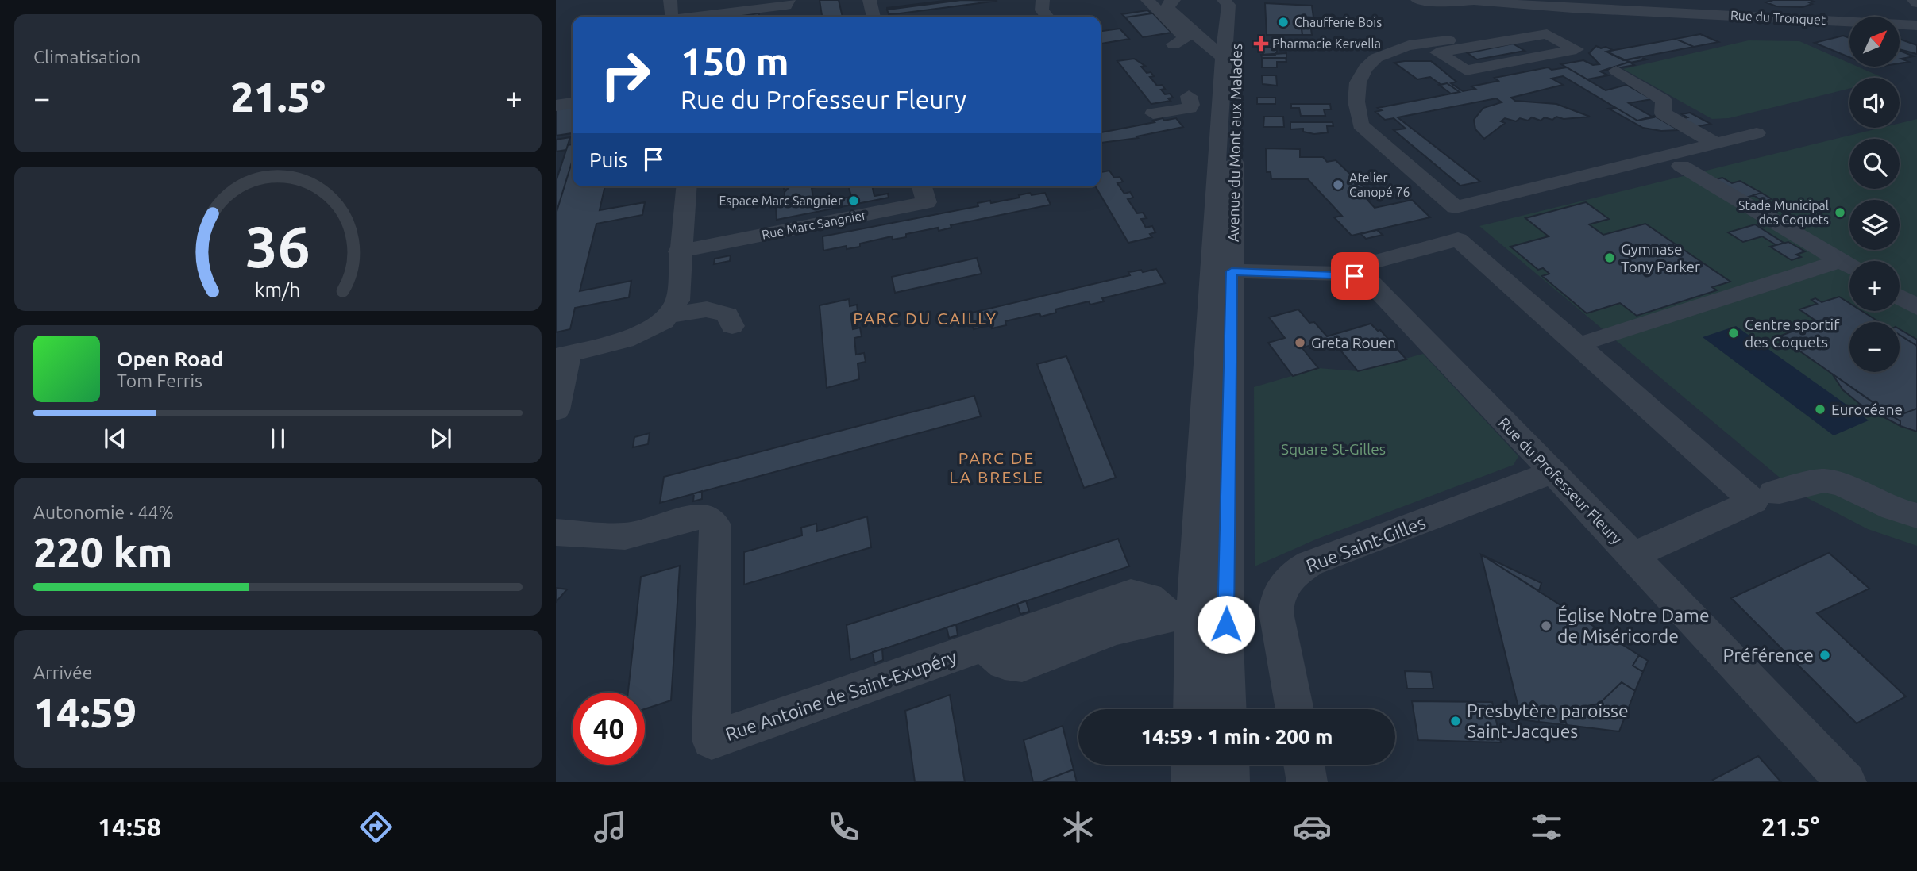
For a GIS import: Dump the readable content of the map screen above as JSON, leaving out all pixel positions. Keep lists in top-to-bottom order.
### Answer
{
  "streets": {
    "street": [
      "Rue du Tronquet",
      "Avenue du Mont aux Malades",
      "Rue Marc Sangnier",
      "Rue du Professeur Fleury",
      "Rue Saint-Gilles",
      "Rue Antoine de Saint-Exupéry"
    ]
  },
  "crossings": [
    ["Avenue du Mont aux Malades", "Rue du Professeur Fleury"],
    ["Rue du Professeur Fleury", "Rue Saint-Gilles"]
  ],
  "districts": ["PARC DU CAILLY", "PARC DE LA BRESLE"],
  "parks": ["Square St-Gilles"],
  "places": {
    "other": [
      "Chaufferie Bois",
      "Atelier Canopé 76",
      "Espace Marc Sangnier",
      "Stade Municipal des Coquets",
      "Gymnase Tony Parker",
      "Centre sportif des Coquets",
      "Greta Rouen",
      "Eurocéane",
      "Église Notre Dame de Miséricorde",
      "Préférence",
      "Presbytère paroisse Saint-Jacques"
    ],
    "health": ["Pharmacie Kervella"]
  },
  "north": "top right",
  "page": {
    "tile": [
      "Climatisation",
      ["Autonomie · 44%", "220 km"],
      ["Arrivée", "14:59"]
    ],
    "map_buttons": ["+", "−"],
    "turn": ["150 m", "Rue du Professeur Fleury"],
    "heat": ["−", "21.5°", "+"],
    "then": "Puis",
    "song": ["Open Road", "Tom Ferris"],
    "limit": "40",
    "trip": "14:59 · 1 min · 200 m",
    "tabs": ["14:58", "21.5°"],
    "gauge": ["36", "km/h"]
  }
}
